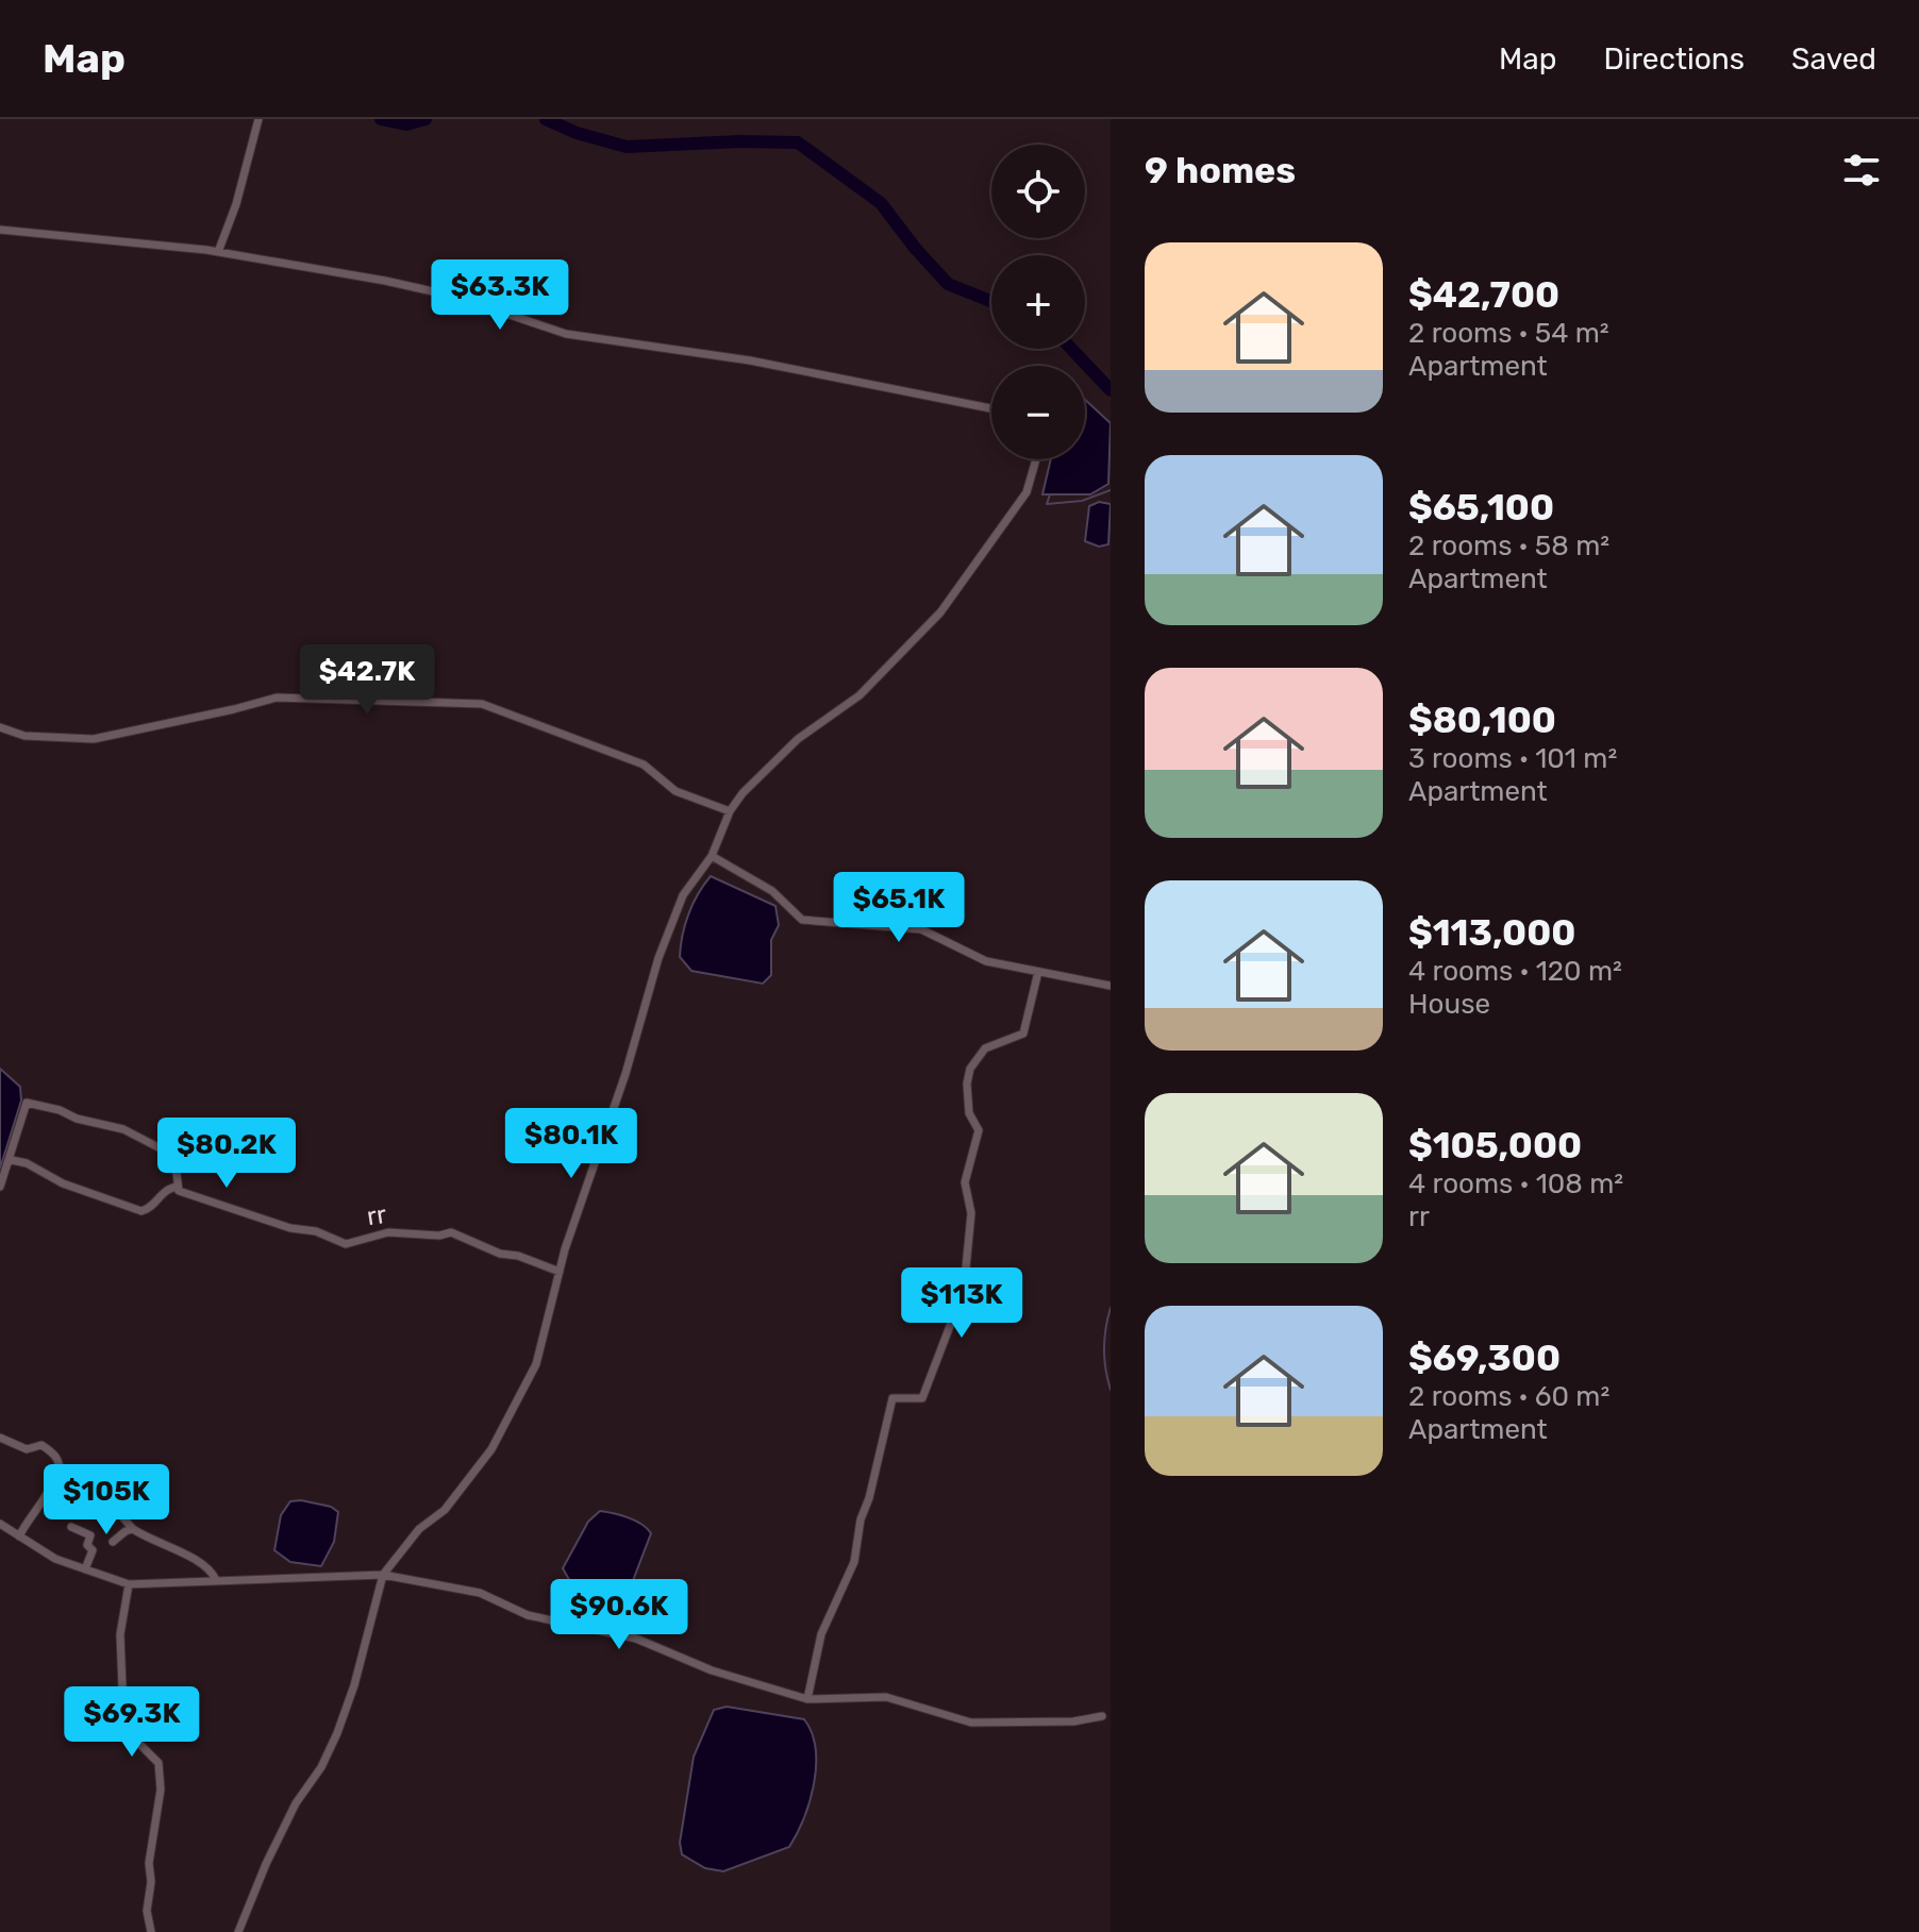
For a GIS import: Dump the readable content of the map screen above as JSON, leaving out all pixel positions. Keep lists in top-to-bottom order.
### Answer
{
  "streets": {
    "street": ["rr"]
  },
  "page": {
    "header": "Map",
    "nav": ["Map", "Directions", "Saved"],
    "heading": "9 homes",
    "map_buttons": ["+", "−"],
    "list": [
      {
        "name": "$42,700",
        "note": "2 rooms · 54 m² · Apartment"
      },
      {
        "name": "$65,100",
        "note": "2 rooms · 58 m² · Apartment"
      },
      {
        "name": "$80,100",
        "note": "3 rooms · 101 m² · Apartment"
      },
      {
        "name": "$113,000",
        "note": "4 rooms · 120 m² · House"
      },
      {
        "name": "$105,000",
        "note": "4 rooms · 108 m² · rr"
      },
      {
        "name": "$69,300",
        "note": "2 rooms · 60 m² · Apartment"
      }
    ],
    "price": [
      "$63.3K",
      "$42.7K",
      "$65.1K",
      "$80.1K",
      "$80.2K",
      "$113K",
      "$105K",
      "$90.6K",
      "$69.3K"
    ]
  }
}
